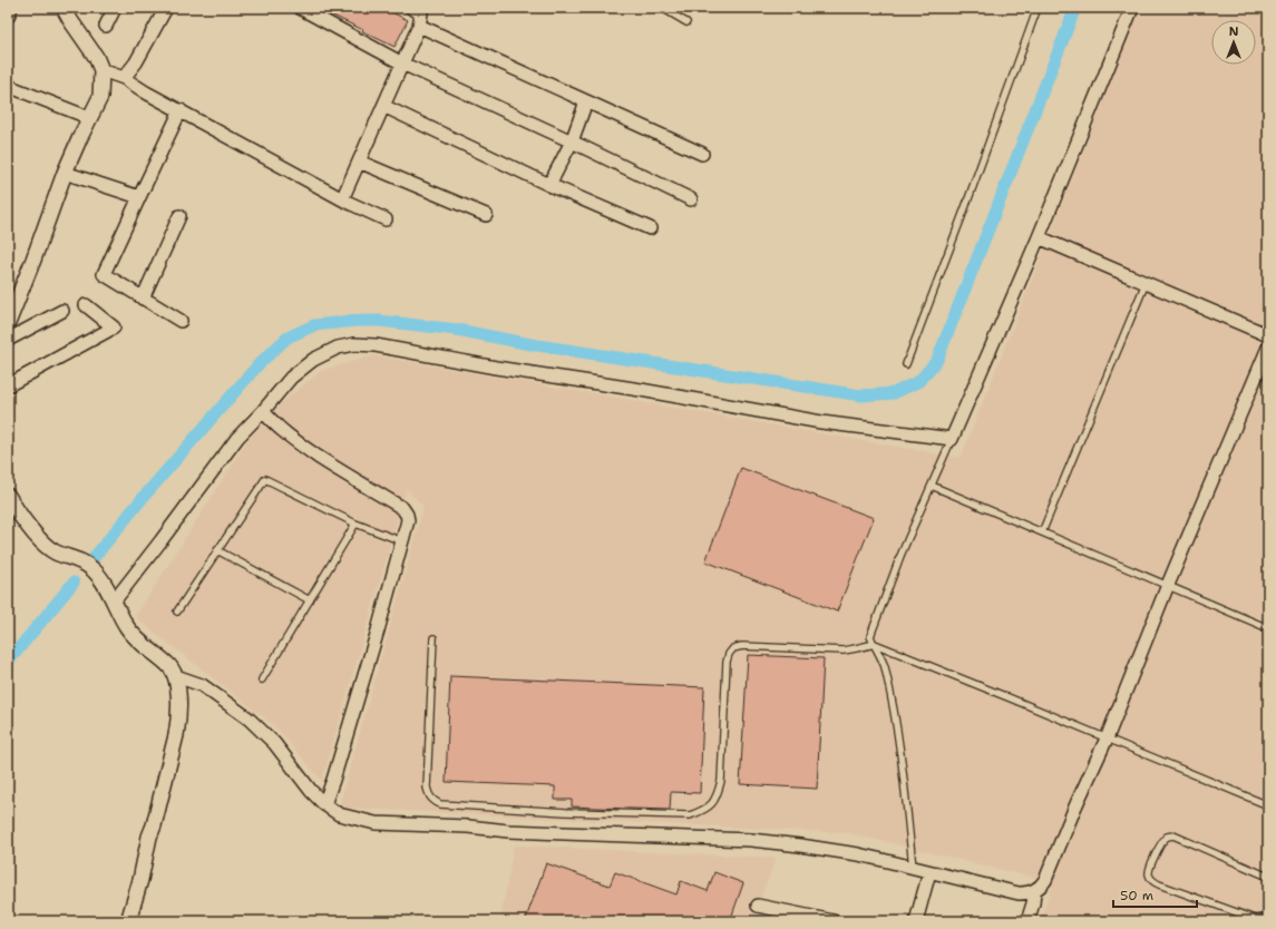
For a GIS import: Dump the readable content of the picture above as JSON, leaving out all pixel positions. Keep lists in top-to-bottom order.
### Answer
{
  "scale_bar": "50 m",
  "north": "top"
}
